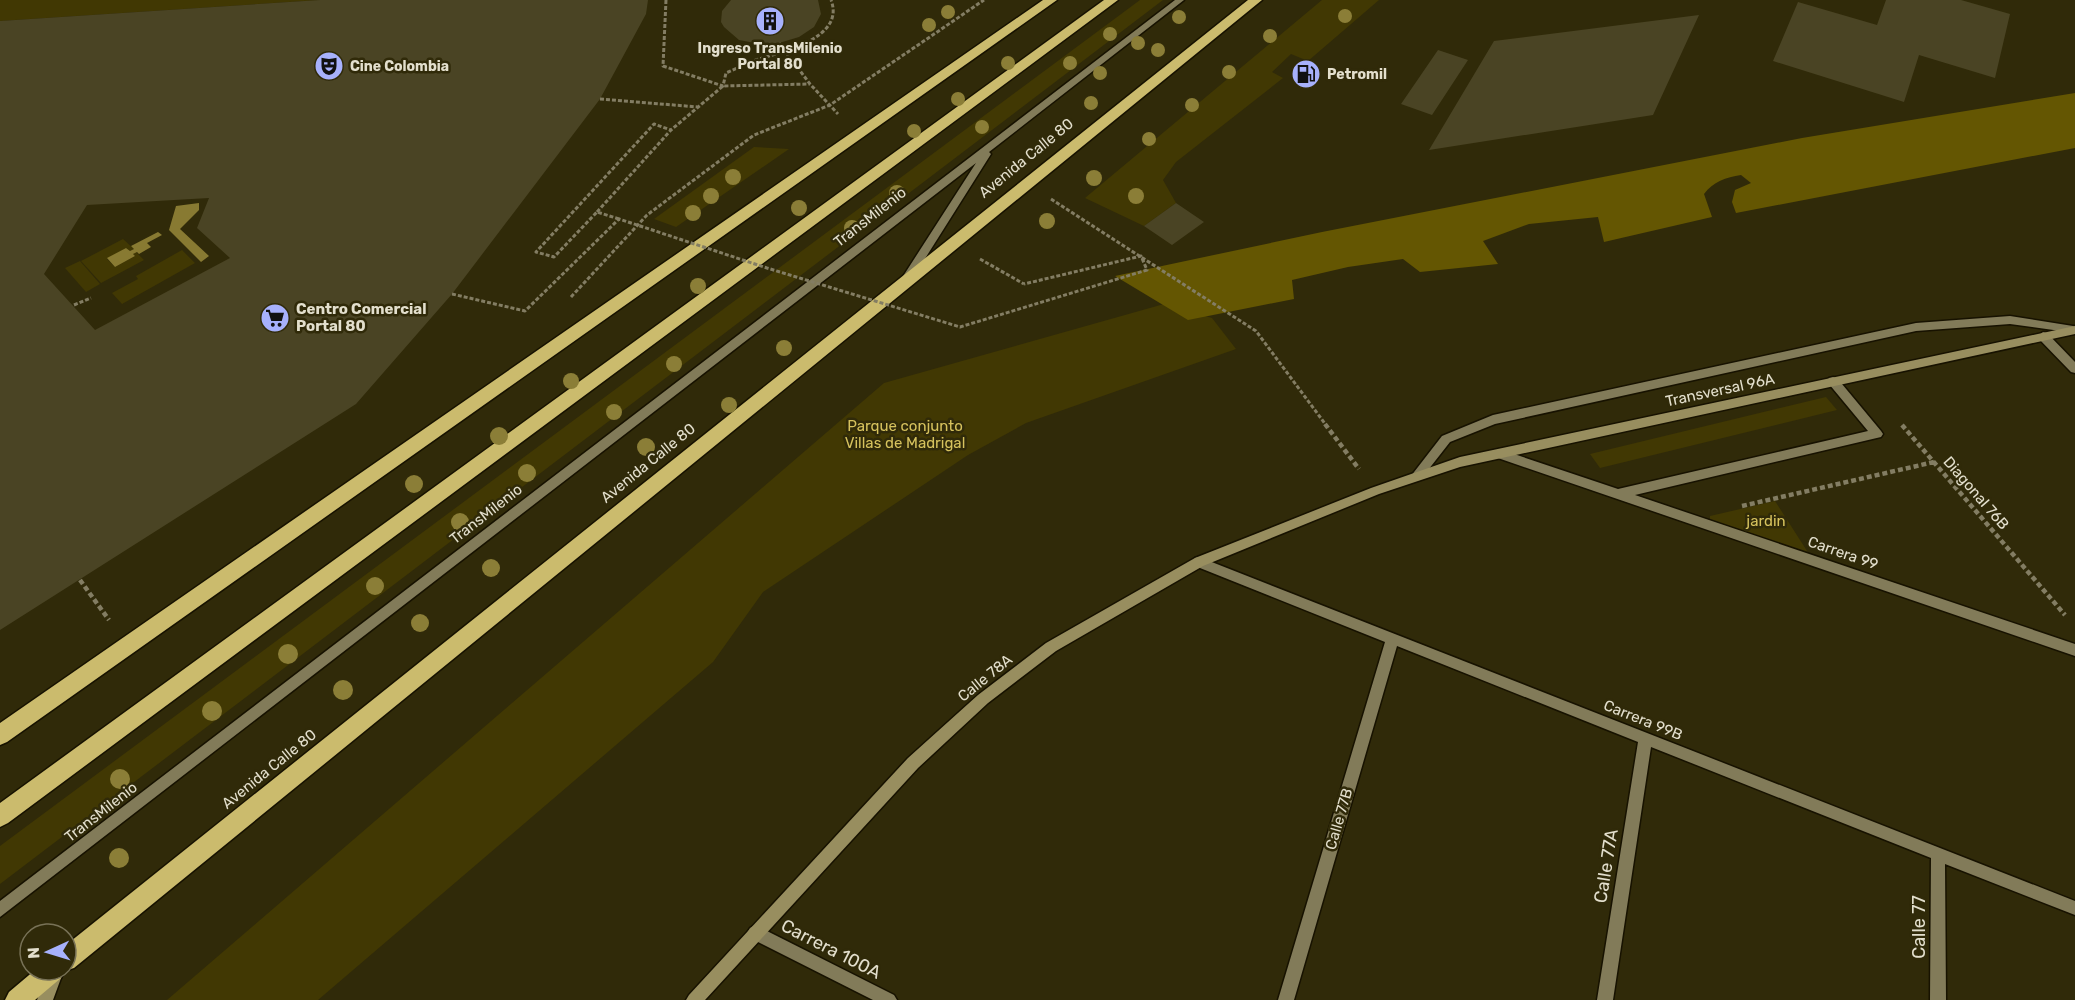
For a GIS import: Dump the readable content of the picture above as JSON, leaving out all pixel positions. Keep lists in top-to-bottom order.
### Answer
{
  "streets": {
    "highway": ["Avenida Calle 80"],
    "street": ["Transversal 96A", "Calle 78A"],
    "lane": [
      "TransMilenio",
      "Carrera 99",
      "Carrera 99B",
      "Calle 77B",
      "Calle 77A",
      "Calle 77",
      "Carrera 100A"
    ],
    "path": ["Diagonal 76B"]
  },
  "crossings": [
    ["Avenida Calle 80", "TransMilenio"],
    ["Transversal 96A", "Carrera 99"],
    ["Transversal 96A", "Calle 78A"],
    ["Calle 78A", "Carrera 99B"],
    ["Calle 78A", "Carrera 100A"],
    ["Carrera 99B", "Calle 77B"],
    ["Carrera 99B", "Calle 77A"],
    ["Carrera 99B", "Calle 77"]
  ],
  "parks": ["Parque conjunto Villas de Madrigal", "jardin"],
  "places": {
    "building": ["Ingreso TransMilenio Portal 80"],
    "theatre": ["Cine Colombia"],
    "fuel station": ["Petromil"],
    "supermarket": ["Centro Comercial Portal 80"]
  },
  "north": "left"
}
